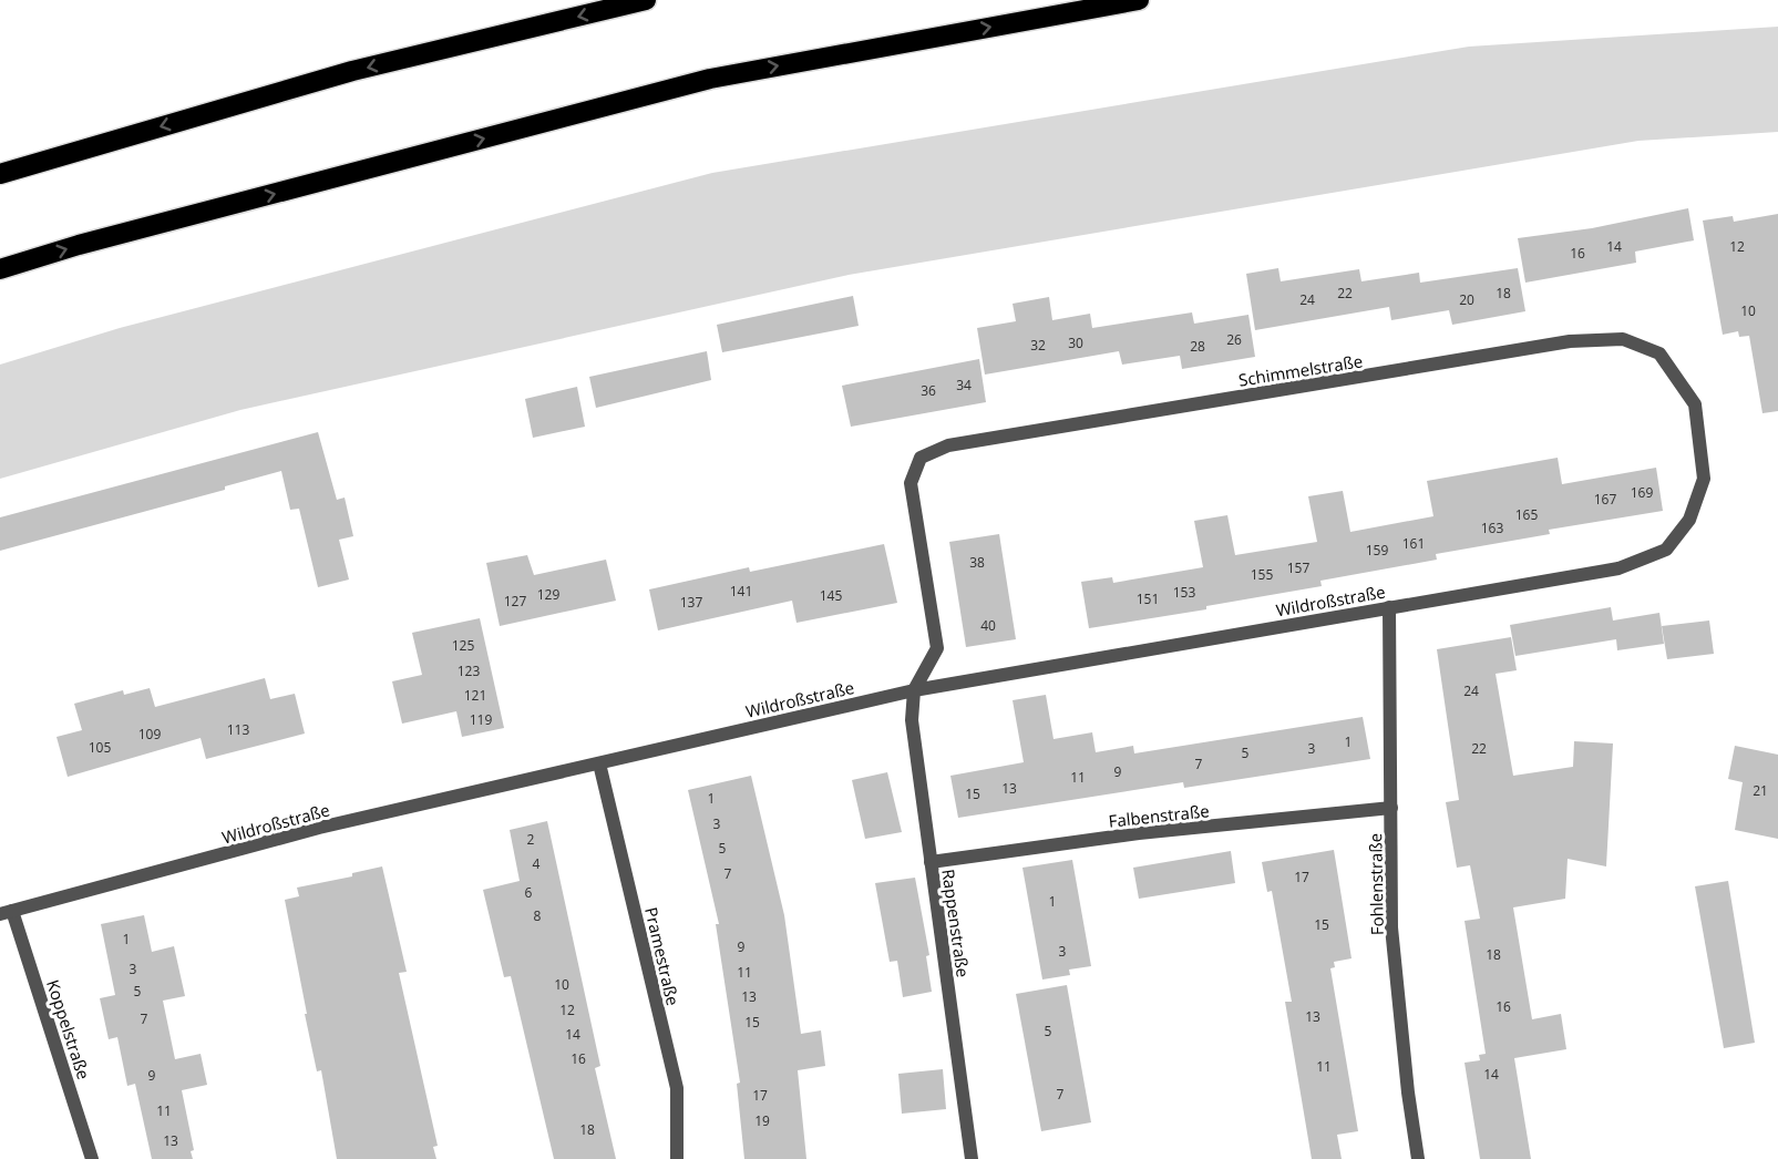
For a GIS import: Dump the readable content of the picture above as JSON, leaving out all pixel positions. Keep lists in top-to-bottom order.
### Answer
{
  "streets": {
    "street": [
      "Schimmelstraße",
      "Wildroßstraße",
      "Falbenstraße",
      "Fohlenstraße",
      "Rappenstraße",
      "Pramestraße",
      "Koppelstraße"
    ]
  },
  "crossings": [
    ["Schimmelstraße", "Wildroßstraße"],
    ["Schimmelstraße", "Rappenstraße"],
    ["Wildroßstraße", "Fohlenstraße"],
    ["Wildroßstraße", "Rappenstraße"],
    ["Wildroßstraße", "Pramestraße"],
    ["Wildroßstraße", "Koppelstraße"],
    ["Falbenstraße", "Fohlenstraße"],
    ["Falbenstraße", "Rappenstraße"]
  ],
  "house_numbers": [
    "14",
    "12",
    "16",
    "22",
    "18",
    "24",
    "20",
    "10",
    "26",
    "30",
    "32",
    "28",
    "34",
    "36",
    "169",
    "167",
    "165",
    "163",
    "161",
    "159",
    "38",
    "157",
    "155",
    "141",
    "153",
    "129",
    "145",
    "151",
    "127",
    "137",
    "40",
    "125",
    "123",
    "24",
    "121",
    "119",
    "113",
    "109",
    "1",
    "105",
    "3",
    "22",
    "5",
    "7",
    "9",
    "11",
    "13",
    "21",
    "15",
    "1",
    "3",
    "2",
    "5",
    "4",
    "7",
    "17",
    "6",
    "1",
    "8",
    "15",
    "1",
    "9",
    "3",
    "18",
    "3",
    "11",
    "10",
    "5",
    "13",
    "16",
    "12",
    "13",
    "7",
    "15",
    "5",
    "14",
    "16",
    "11",
    "14",
    "9",
    "7",
    "17",
    "11",
    "19",
    "18",
    "13"
  ]
}
